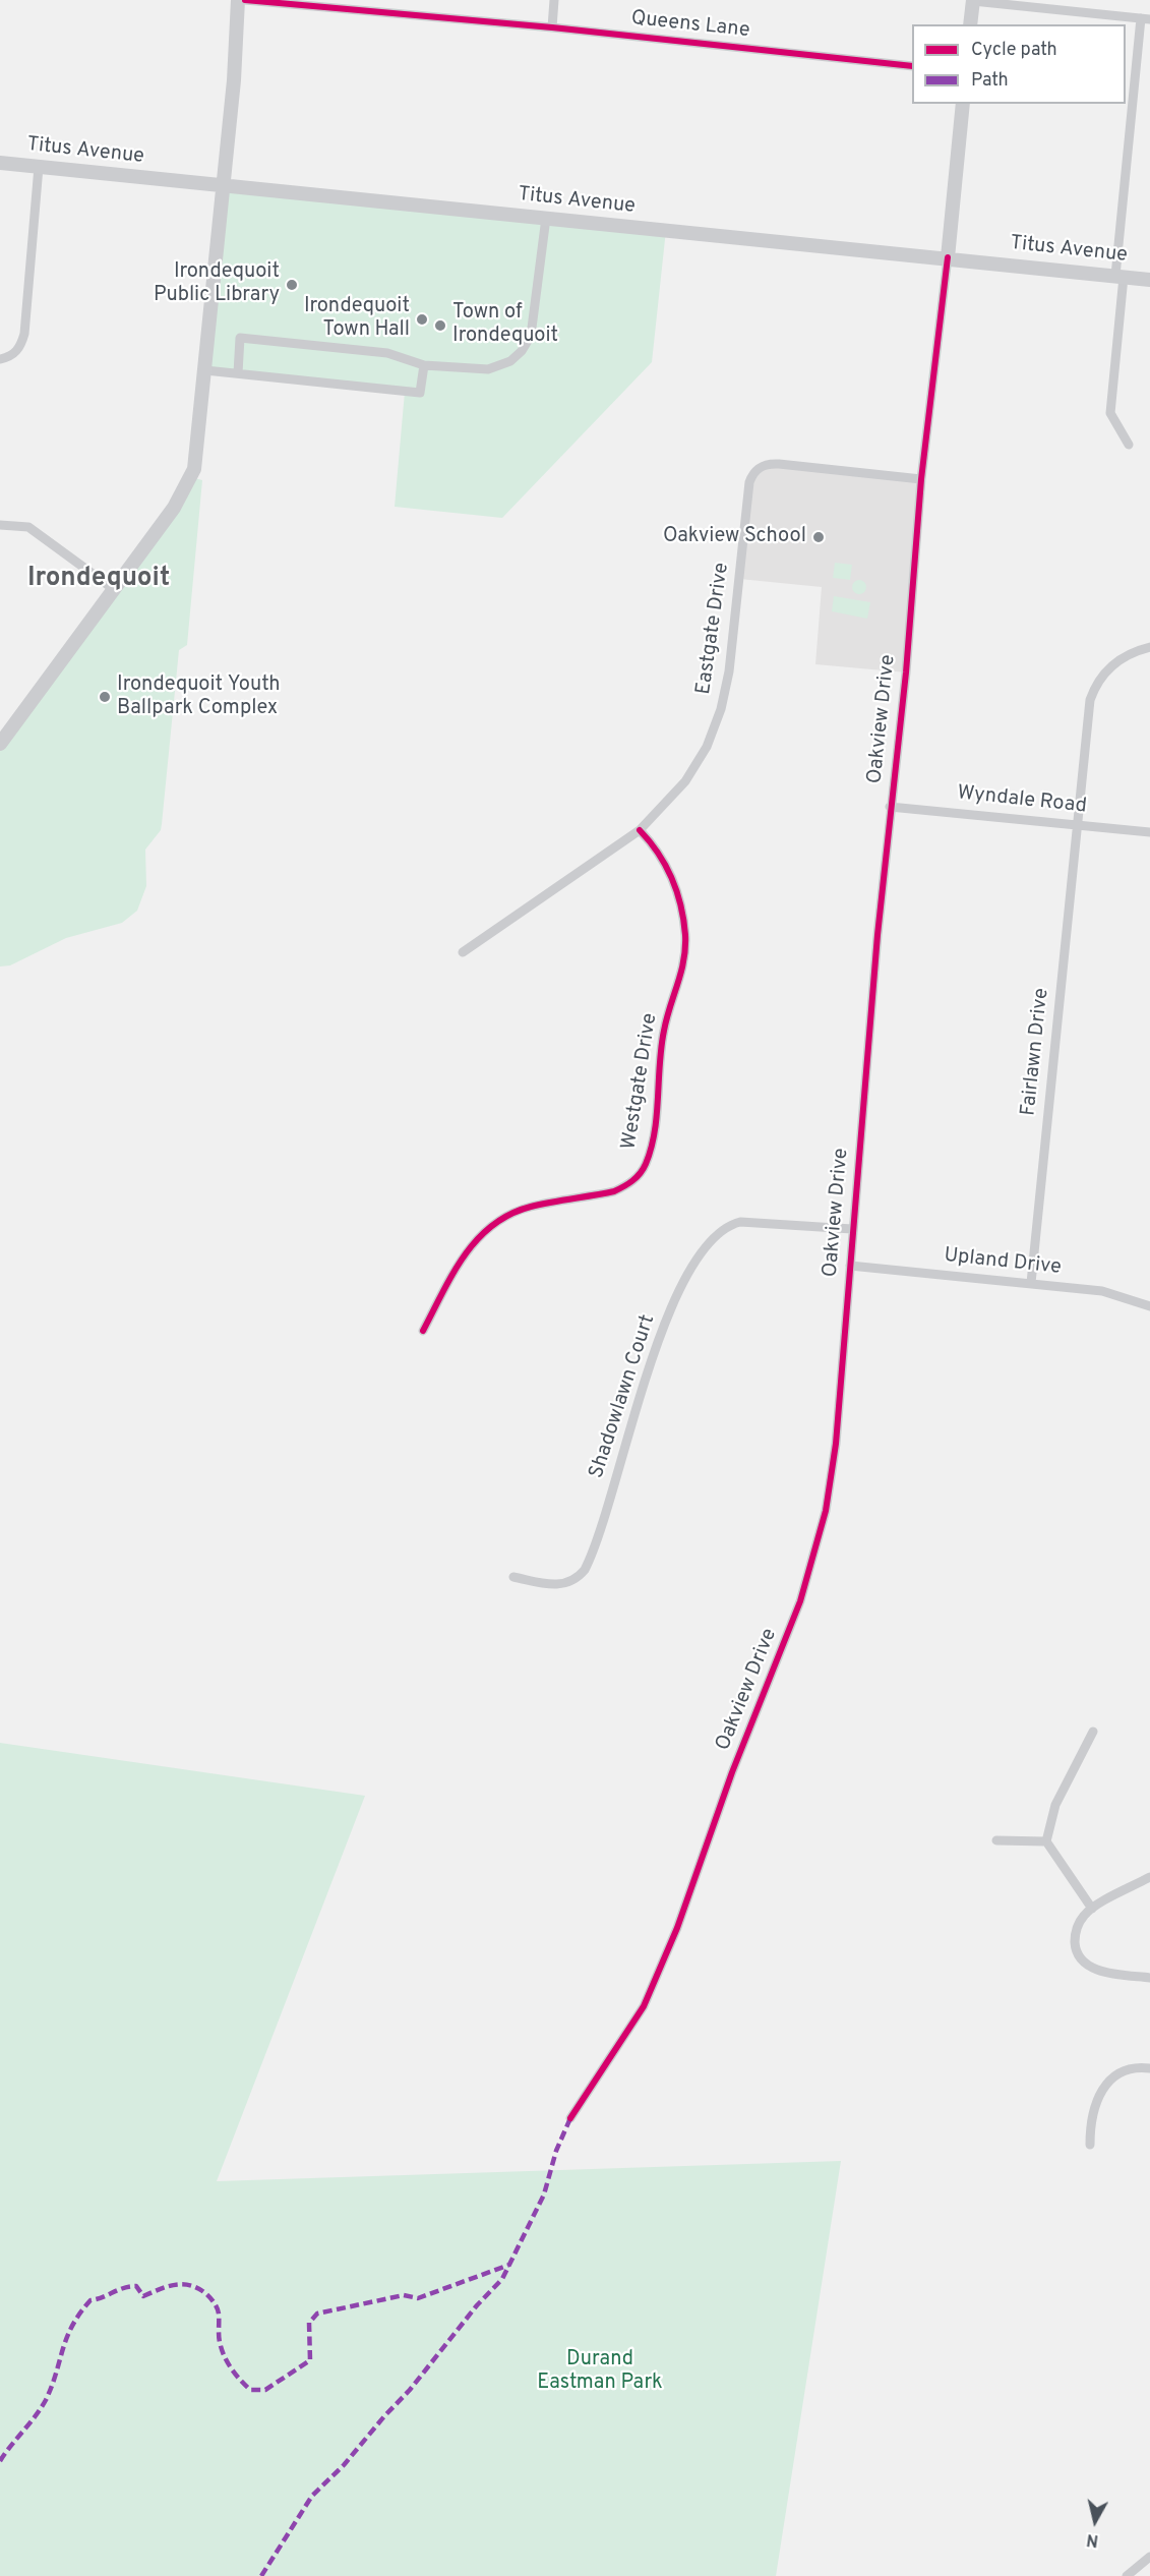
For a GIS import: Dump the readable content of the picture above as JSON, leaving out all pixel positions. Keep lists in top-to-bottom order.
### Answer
{
  "streets": {
    "main road": ["Titus Avenue"],
    "street": [
      "Queens Lane",
      "Eastgate Drive",
      "Oakview Drive",
      "Wyndale Road",
      "Fairlawn Drive",
      "Westgate Drive",
      "Upland Drive",
      "Shadowlawn Court"
    ]
  },
  "crossings": [
    ["Titus Avenue", "Oakview Drive"],
    ["Eastgate Drive", "Oakview Drive"],
    ["Eastgate Drive", "Westgate Drive"],
    ["Oakview Drive", "Wyndale Road"],
    ["Oakview Drive", "Upland Drive"],
    ["Oakview Drive", "Shadowlawn Court"],
    ["Wyndale Road", "Fairlawn Drive"],
    ["Fairlawn Drive", "Upland Drive"]
  ],
  "districts": ["Irondequoit"],
  "parks": ["Durand Eastman Park"],
  "places": [
    "Irondequoit Public Library",
    "Irondequoit Town Hall",
    "Town of Irondequoit",
    "Oakview School",
    "Irondequoit Youth Ballpark Complex"
  ],
  "legend": ["Cycle path", "Path"],
  "north": "bottom"
}
